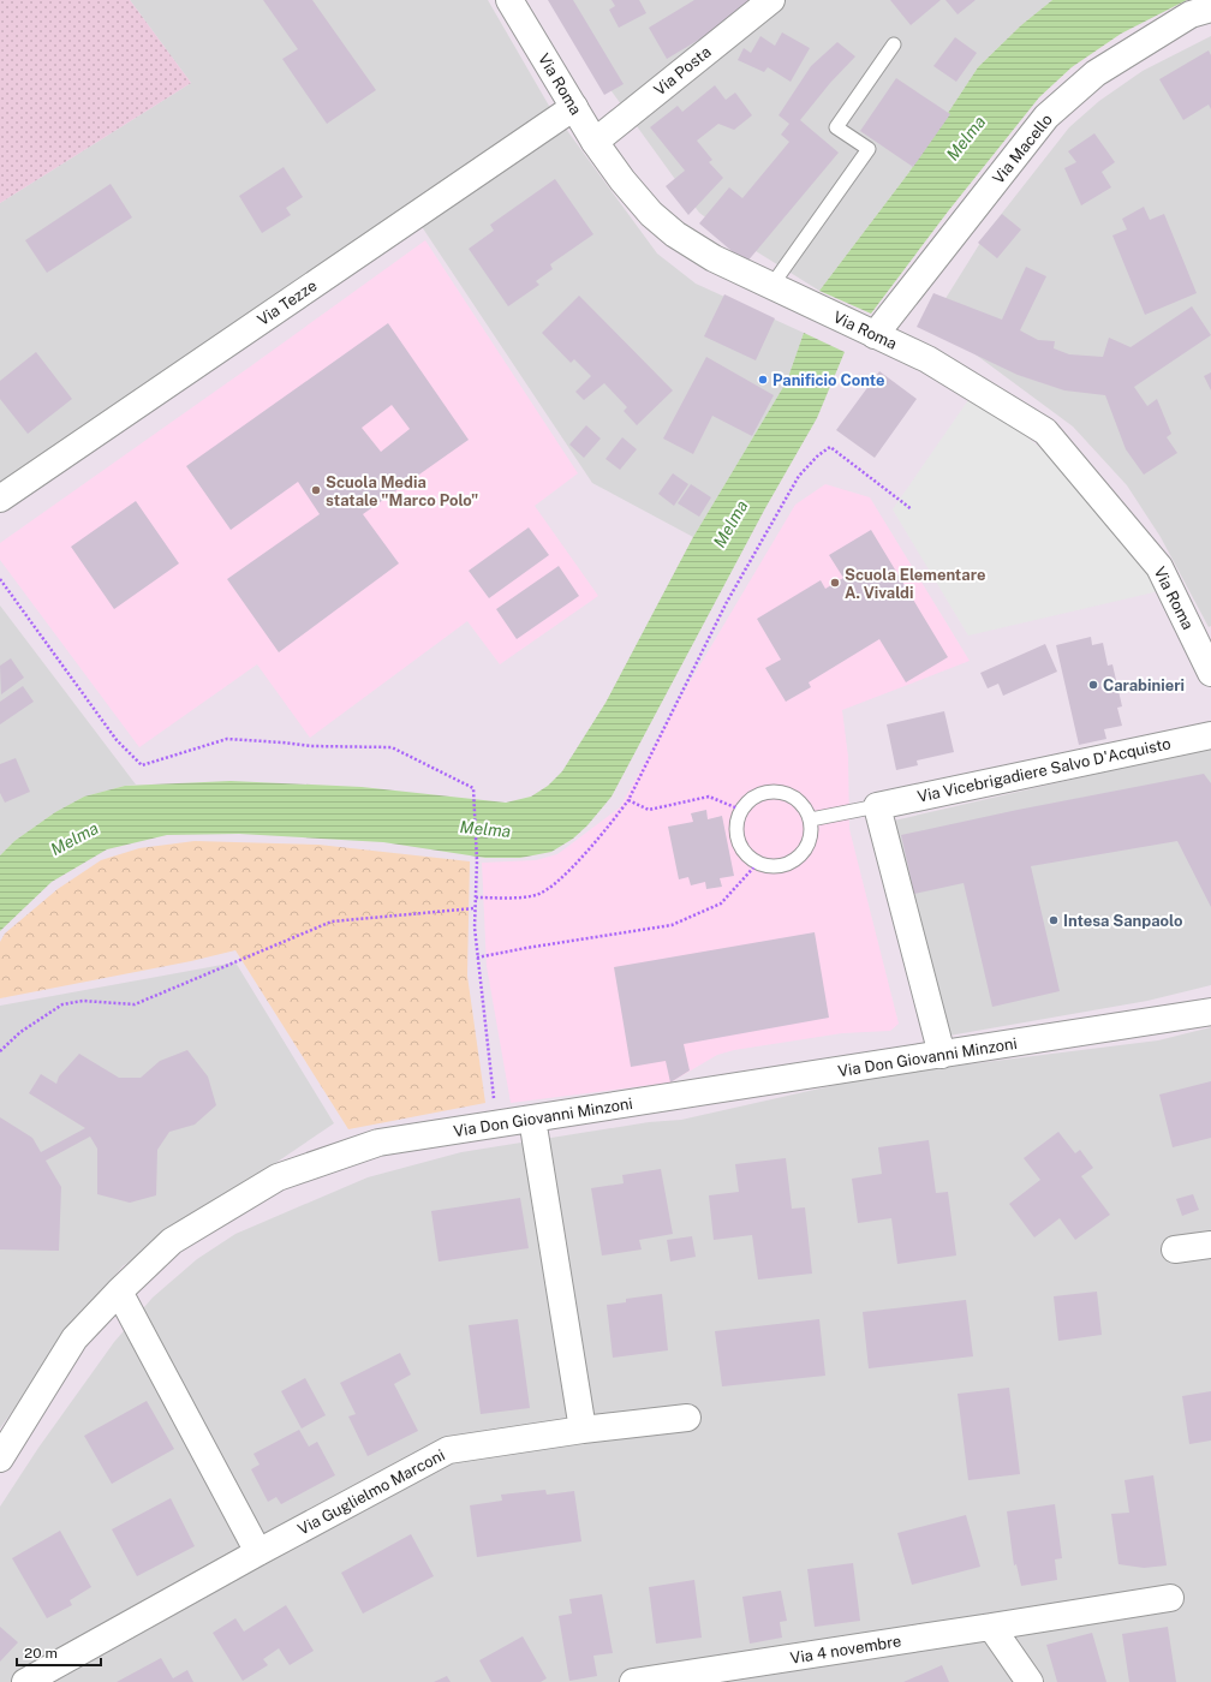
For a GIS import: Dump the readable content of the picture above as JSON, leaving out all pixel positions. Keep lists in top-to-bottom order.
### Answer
{
  "streets": {
    "street": [
      "Via Posta",
      "Via Roma",
      "Via Macello",
      "Via Tezze",
      "Via Vicebrigadiere Salvo D'Acquisto",
      "Via Don Giovanni Minzoni",
      "Via Guglielmo Marconi",
      "Via 4 novembre"
    ]
  },
  "crossings": [
    ["Via Posta", "Via Roma"],
    ["Via Roma", "Via Macello"],
    ["Via Roma", "Via Tezze"]
  ],
  "water": ["Melma"],
  "places": [
    "Panificio Conte",
    "Scuola Media statale \"Marco Polo\"",
    "Scuola Elementare A. Vivaldi",
    "Carabinieri",
    "Intesa Sanpaolo"
  ],
  "scale_bar": "20 m"
}
